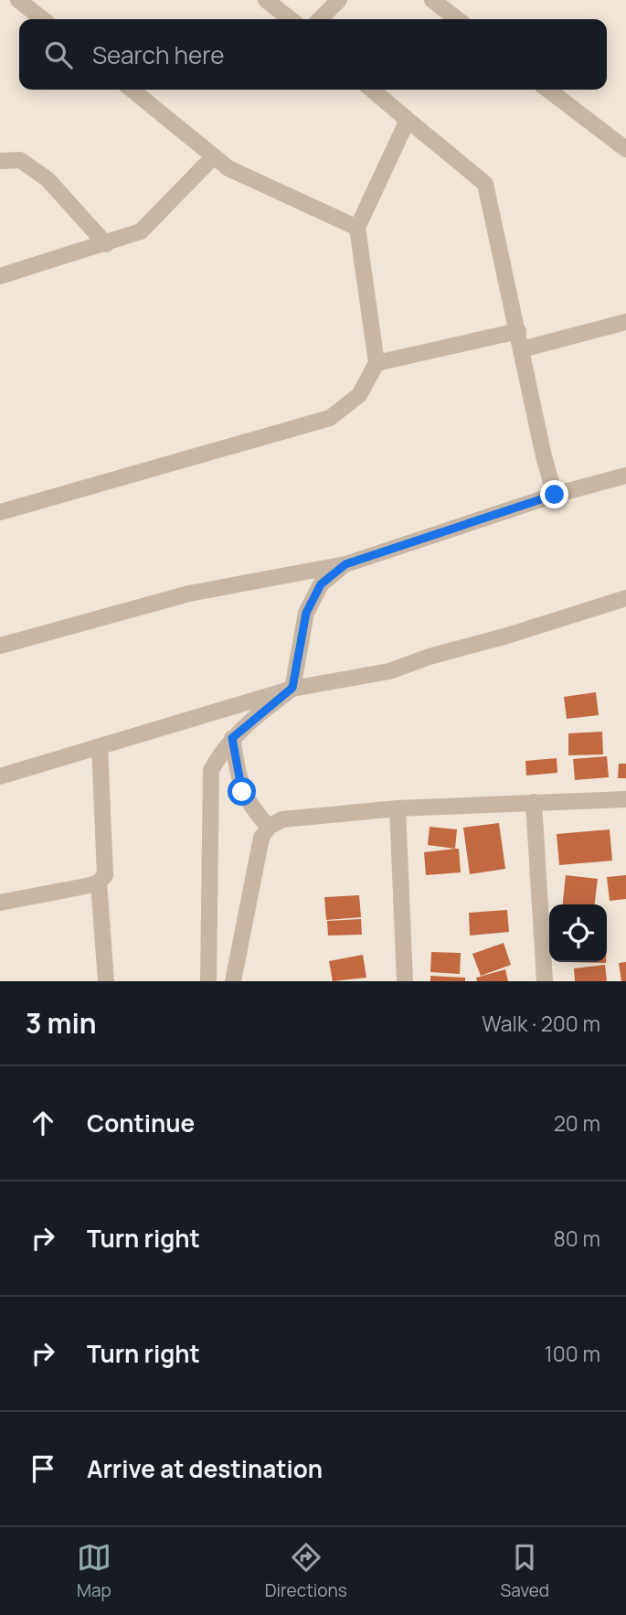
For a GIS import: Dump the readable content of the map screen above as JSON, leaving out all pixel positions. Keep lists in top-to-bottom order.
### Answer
{
  "page": {
    "search": "Search here",
    "heading": ["3 min", "Walk · 200 m"],
    "list": [
      ["Continue", "20 m"],
      ["Turn right", "80 m"],
      ["Turn right", "100 m"],
      "Arrive at destination"
    ],
    "nav": ["Map", "Directions", "Saved"]
  }
}
